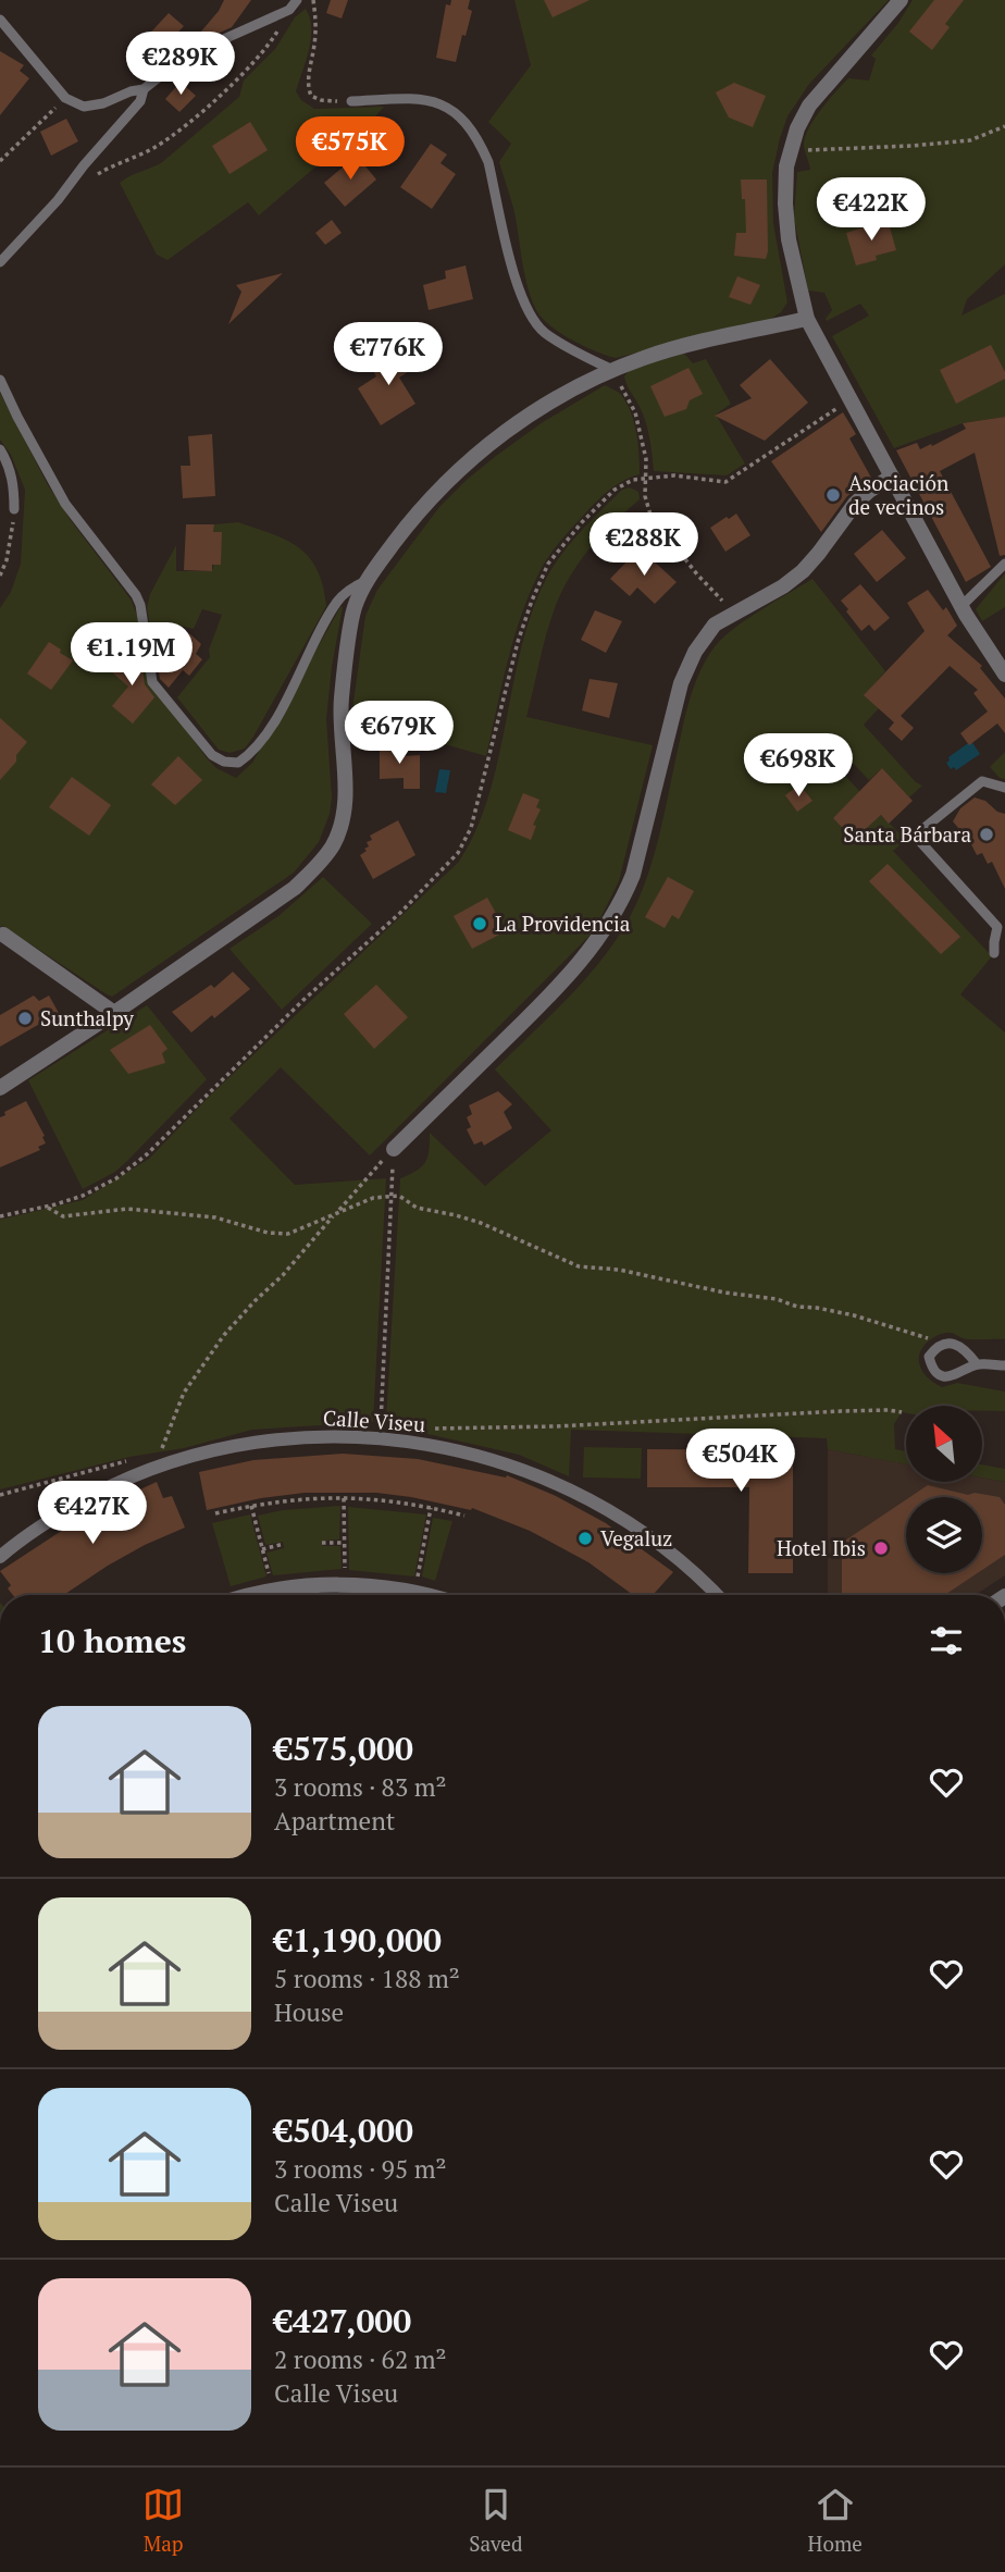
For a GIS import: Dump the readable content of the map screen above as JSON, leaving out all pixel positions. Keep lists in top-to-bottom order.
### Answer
{
  "streets": {
    "street": ["Calle Viseu"]
  },
  "places": [
    "Asociación de vecinos",
    "Santa Bárbara",
    "La Providencia",
    "Sunthalpy",
    "Vegaluz",
    "Hotel Ibis"
  ],
  "north": "top left",
  "page": {
    "price": [
      "€289K",
      "€575K",
      "€422K",
      "€776K",
      "€288K",
      "€1.19M",
      "€679K",
      "€698K",
      "€504K",
      "€427K"
    ],
    "heading": "10 homes",
    "list": [
      {
        "name": "€575,000",
        "note": "3 rooms · 83 m² · Apartment"
      },
      {
        "name": "€1,190,000",
        "note": "5 rooms · 188 m² · House"
      },
      {
        "name": "€504,000",
        "note": "3 rooms · 95 m² · Calle Viseu"
      },
      {
        "name": "€427,000",
        "note": "2 rooms · 62 m² · Calle Viseu"
      }
    ],
    "tabs": ["Map", "Saved", "Home"]
  }
}
